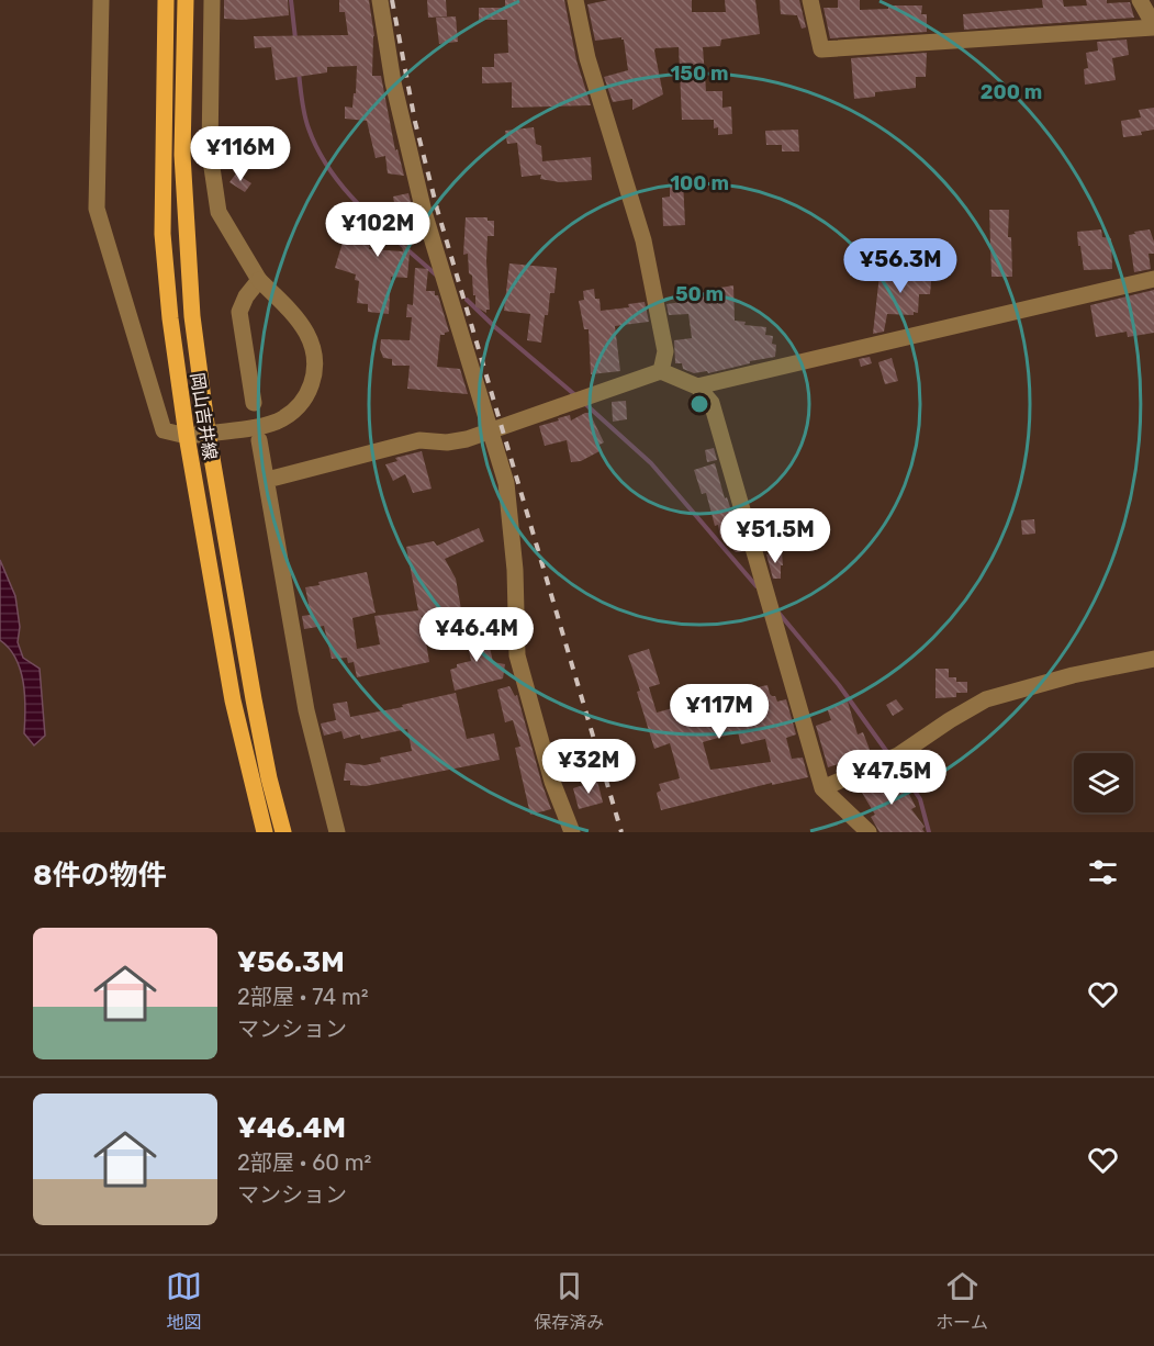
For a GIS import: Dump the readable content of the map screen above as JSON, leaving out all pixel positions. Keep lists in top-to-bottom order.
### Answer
{
  "streets": {
    "main road": ["岡山吉井線"]
  },
  "page": {
    "price": [
      "¥116M",
      "¥102M",
      "¥56.3M",
      "¥51.5M",
      "¥46.4M",
      "¥117M",
      "¥32M",
      "¥47.5M"
    ],
    "heading": "8件の物件",
    "list": [
      {
        "name": "¥56.3M",
        "note": "2部屋 · 74 m² · マンション"
      },
      {
        "name": "¥46.4M",
        "note": "2部屋 · 60 m² · マンション"
      }
    ],
    "tabs": ["地図", "保存済み", "ホーム"]
  },
  "rings": [
    "150 m",
    "200 m",
    "100 m",
    "50 m"
  ]
}
